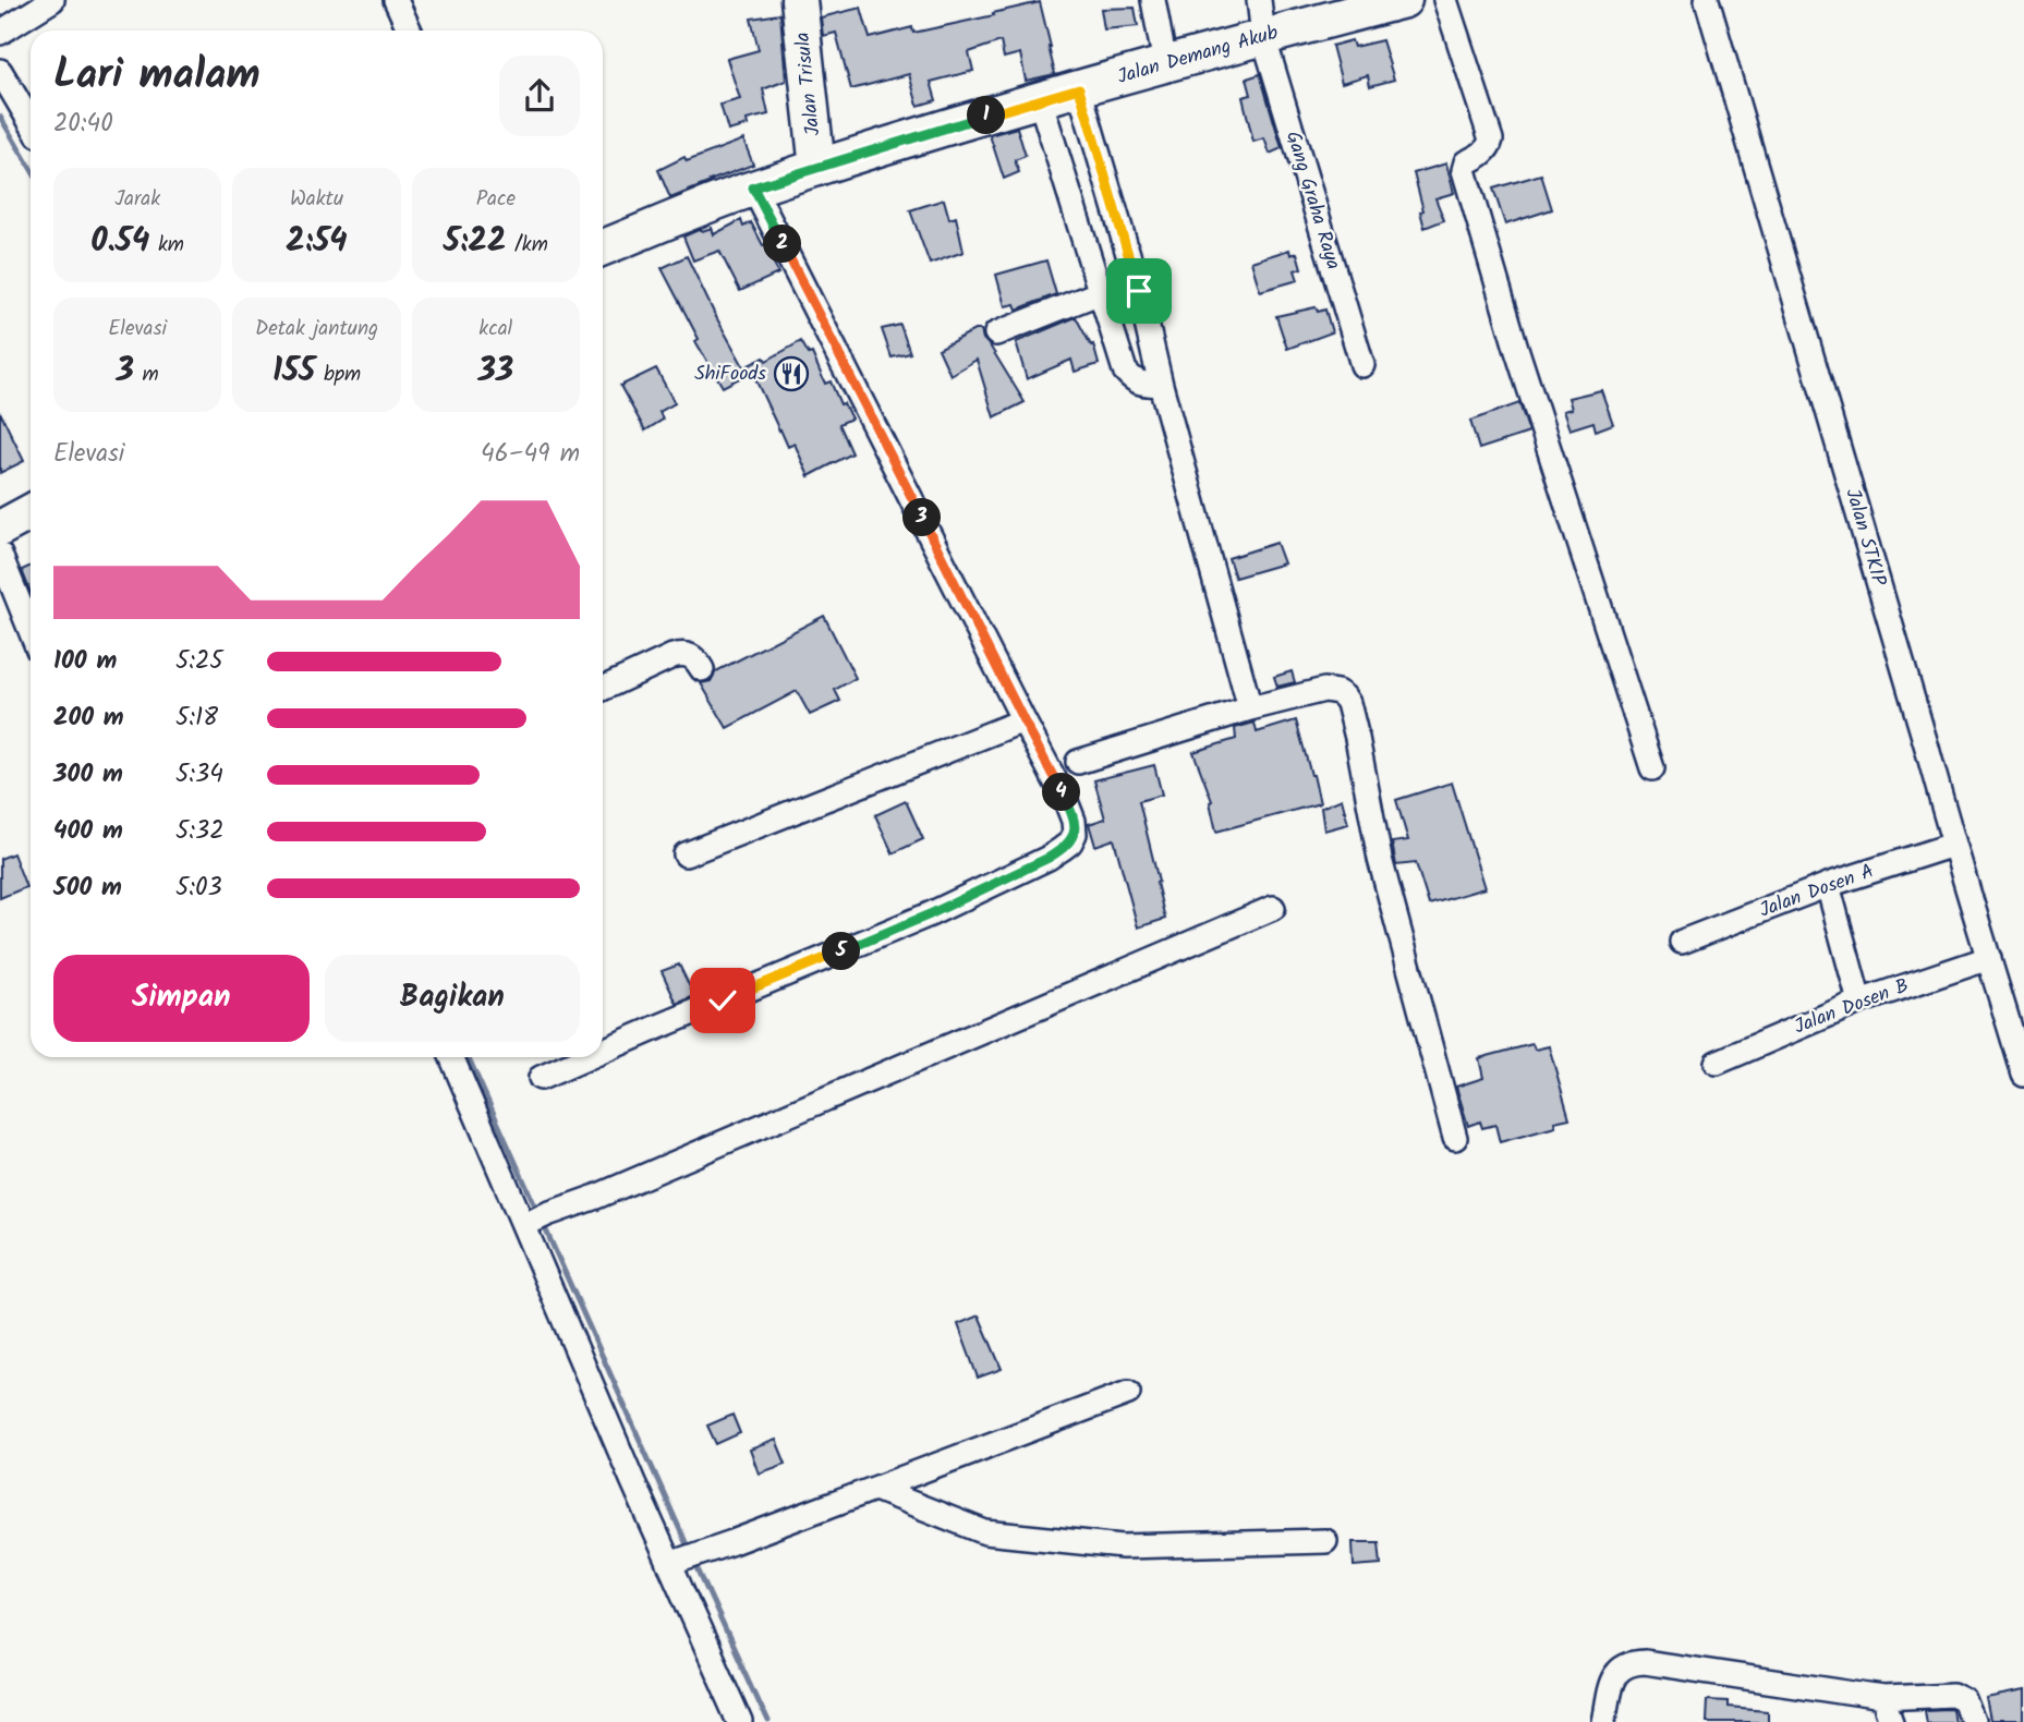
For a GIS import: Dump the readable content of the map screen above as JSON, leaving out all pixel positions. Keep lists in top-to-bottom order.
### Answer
{
  "streets": {
    "street": [
      "Jalan Demang Akub",
      "Jalan Trisula",
      "Gang Graha Raya",
      "Jalan STKIP",
      "Jalan Dosen A",
      "Jalan Dosen B"
    ]
  },
  "crossings": [
    ["Jalan Demang Akub", "Jalan Trisula"],
    ["Jalan Demang Akub", "Gang Graha Raya"],
    ["Jalan STKIP", "Jalan Dosen A"],
    ["Jalan STKIP", "Jalan Dosen B"]
  ],
  "places": {
    "restaurant": ["ShiFoods"]
  },
  "page": {
    "heading": ["Lari malam", "20:40"],
    "pins": [
      "1",
      "2",
      "3",
      "4",
      "5"
    ],
    "stats": [
      ["Jarak", "0.54 km"],
      ["Waktu", "2:54"],
      ["Pace", "5:22 /km"],
      ["Elevasi", "3 m"],
      ["Detak jantung", "155 bpm"],
      ["kcal", "33"]
    ],
    "chart": ["Elevasi", "46–49 m"],
    "list": [
      {
        "name": "100 m",
        "note": "5:25"
      },
      {
        "name": "200 m",
        "note": "5:18"
      },
      {
        "name": "300 m",
        "note": "5:34"
      },
      {
        "name": "400 m",
        "note": "5:32"
      },
      {
        "name": "500 m",
        "note": "5:03"
      }
    ],
    "buttons": ["Simpan", "Bagikan"]
  }
}
